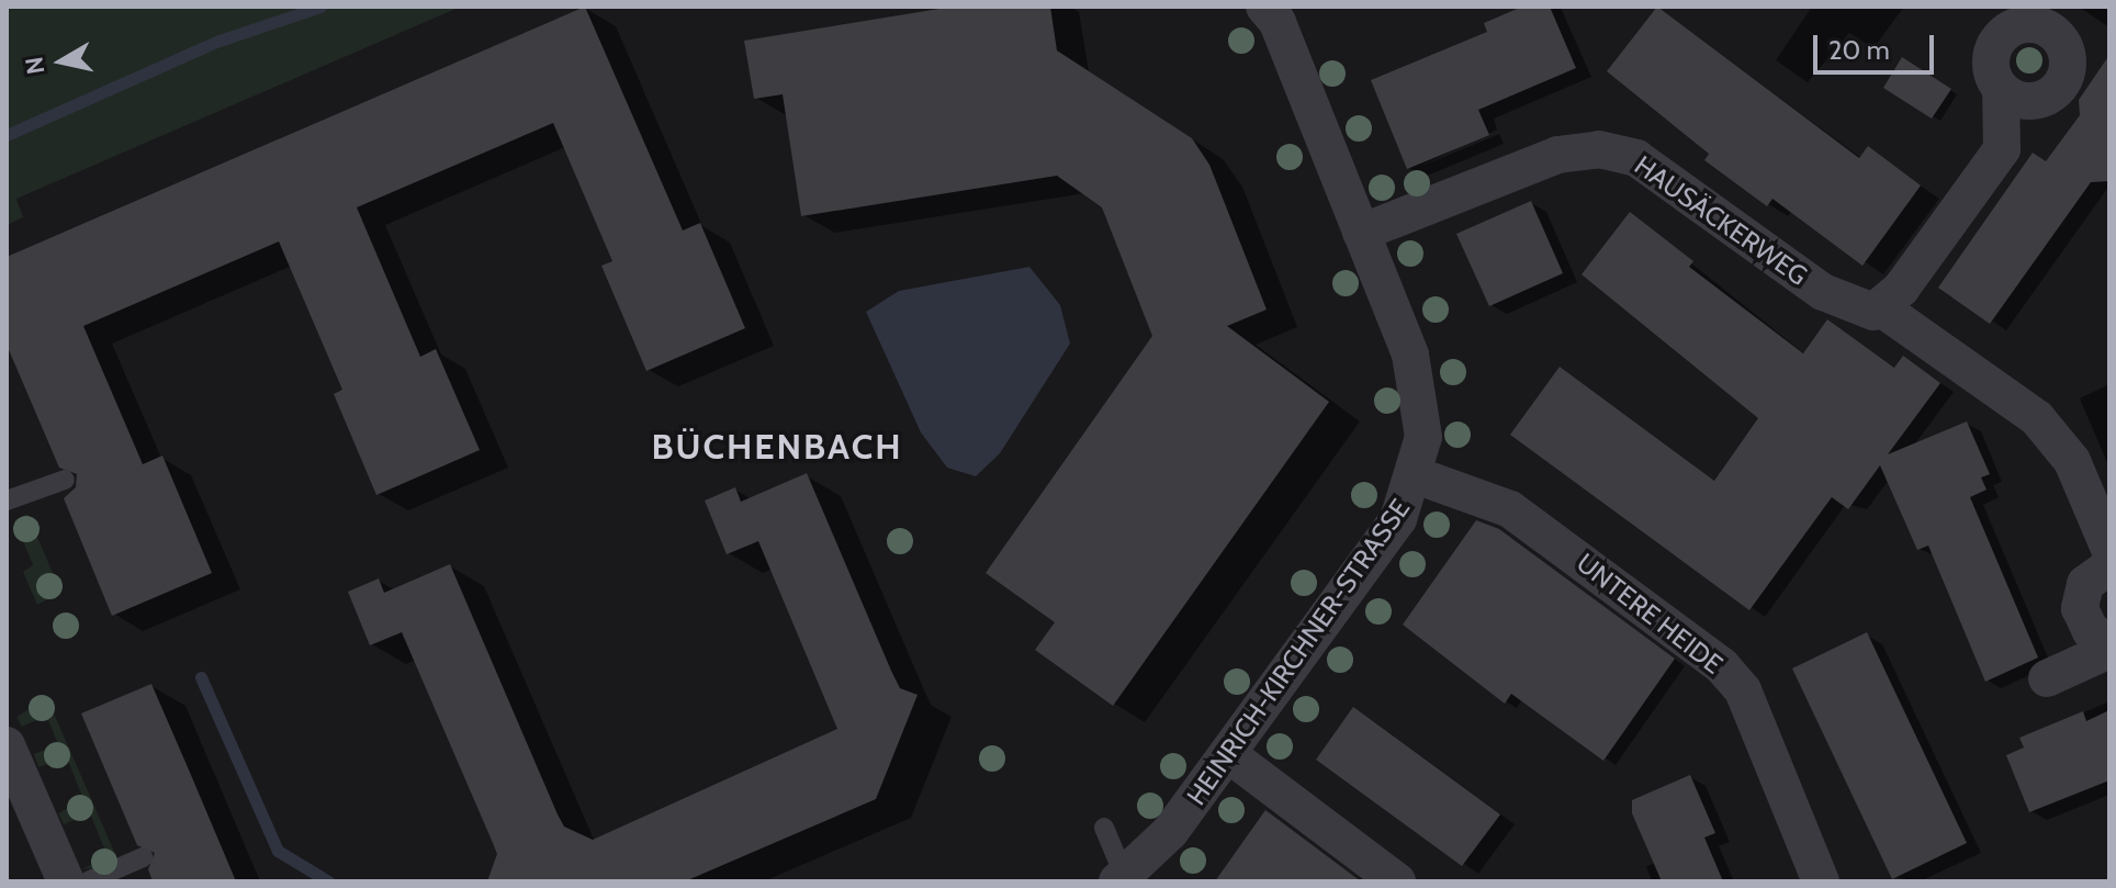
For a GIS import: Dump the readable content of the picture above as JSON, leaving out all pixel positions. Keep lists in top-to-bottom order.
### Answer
{
  "streets": {
    "street": ["HAUSÄCKERWEG", "UNTERE HEIDE", "HEINRICH-KIRCHNER-STRASSE"]
  },
  "crossings": [
    ["HAUSÄCKERWEG", "HEINRICH-KIRCHNER-STRASSE"],
    ["UNTERE HEIDE", "HEINRICH-KIRCHNER-STRASSE"]
  ],
  "districts": ["BÜCHENBACH"],
  "scale_bar": "20 m",
  "north": "left"
}
